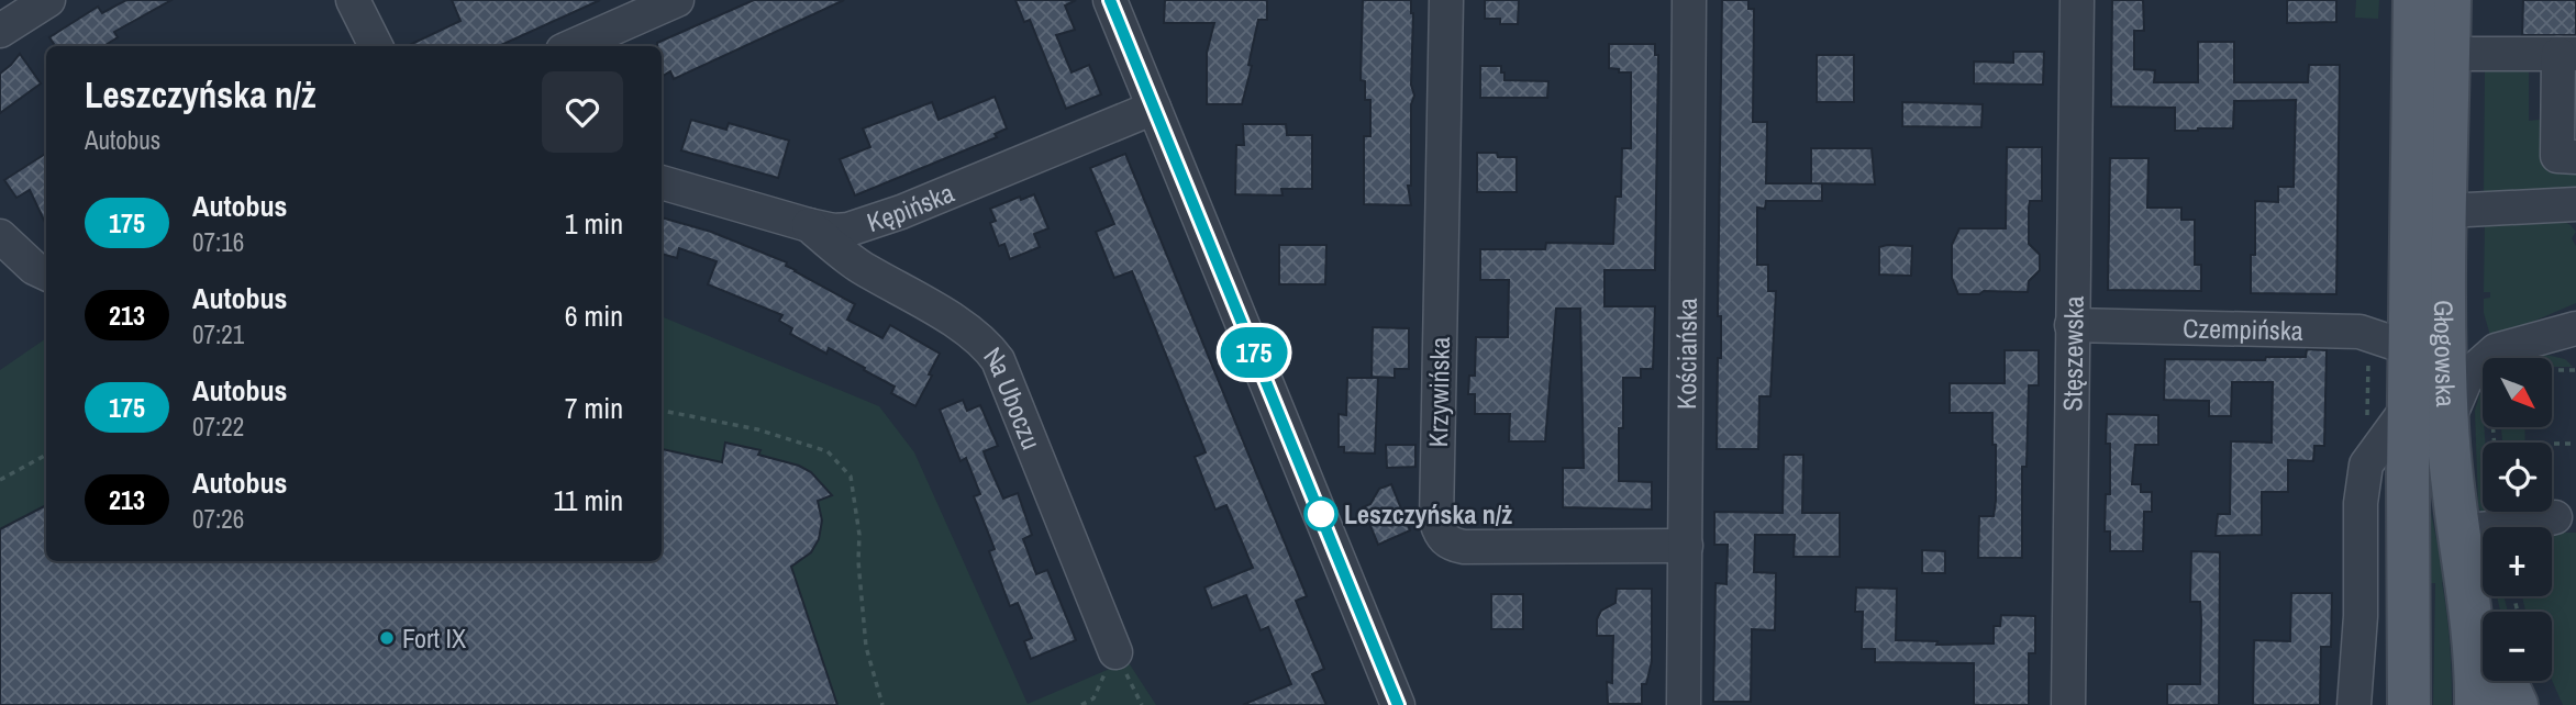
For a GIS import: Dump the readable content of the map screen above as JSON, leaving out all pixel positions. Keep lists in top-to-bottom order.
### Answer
{
  "streets": {
    "main road": ["Głogowska"],
    "street": [
      "Kępińska",
      "Czempińska",
      "Kościańska",
      "Stęszewska",
      "Krzywińska",
      "Na Uboczu"
    ]
  },
  "crossings": [
    ["Kępińska", "Na Uboczu"],
    ["Czempińska", "Stęszewska"],
    ["Czempińska", "Głogowska"],
    ["Kościańska", "Krzywińska"]
  ],
  "places": ["Leszczyńska n/ż", "Fort IX"],
  "lines": ["bus line 175"],
  "north": "bottom right",
  "page": {
    "on_map": "175",
    "heading": ["Leszczyńska n/ż", "Autobus"],
    "list": [
      {
        "mark": "175",
        "name": "Autobus",
        "note": "07:16",
        "value": "1 min"
      },
      {
        "mark": "213",
        "name": "Autobus",
        "note": "07:21",
        "value": "6 min"
      },
      {
        "mark": "175",
        "name": "Autobus",
        "note": "07:22",
        "value": "7 min"
      },
      {
        "mark": "213",
        "name": "Autobus",
        "note": "07:26",
        "value": "11 min"
      }
    ],
    "map_buttons": ["+", "−"]
  }
}
